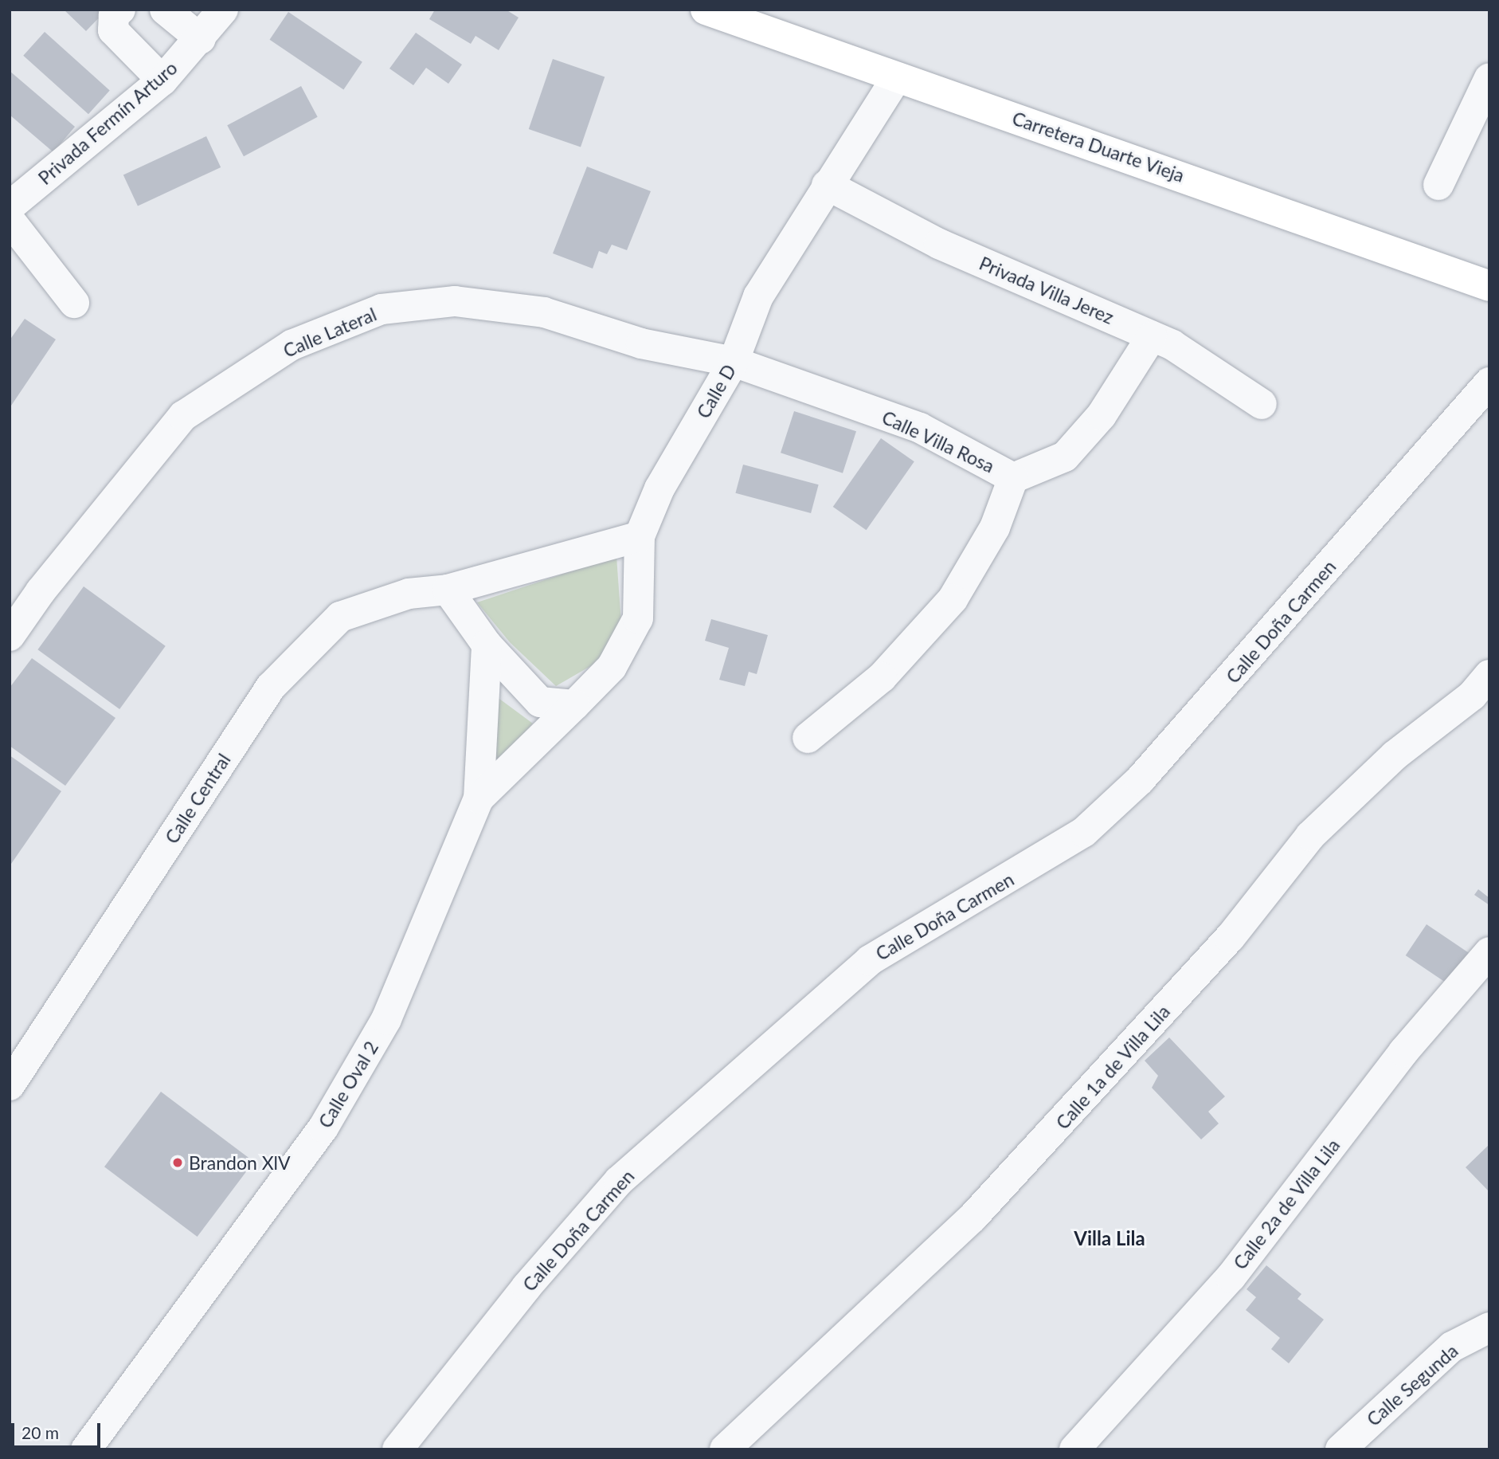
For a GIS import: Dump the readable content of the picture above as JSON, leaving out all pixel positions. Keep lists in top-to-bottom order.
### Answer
{
  "streets": {
    "main road": ["Carretera Duarte Vieja"],
    "street": [
      "Privada Fermín Arturo",
      "Privada Villa Jerez",
      "Calle Lateral",
      "Calle D",
      "Calle Villa Rosa",
      "Calle Doña Carmen",
      "Calle Central",
      "Calle 1a de Villa Lila",
      "Calle Oval 2",
      "Calle 2a de Villa Lila",
      "Calle Segunda"
    ]
  },
  "crossings": [
    ["Carretera Duarte Vieja", "Calle D"],
    ["Privada Villa Jerez", "Calle D"],
    ["Calle Lateral", "Calle D"],
    ["Calle Lateral", "Calle Villa Rosa"],
    ["Calle D", "Calle Villa Rosa"],
    ["Calle D", "Calle Oval 2"]
  ],
  "districts": ["Villa Lila"],
  "places": ["Brandon XlV"],
  "scale_bar": "20 m"
}
